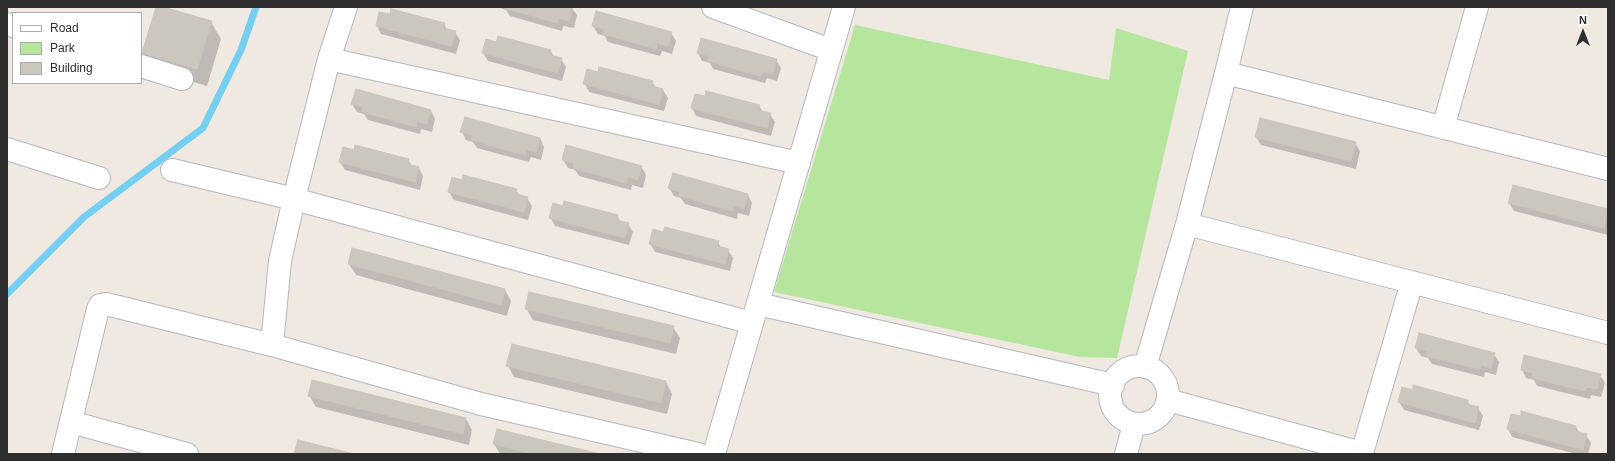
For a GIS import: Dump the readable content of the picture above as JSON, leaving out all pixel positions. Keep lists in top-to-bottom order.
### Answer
{
  "legend": ["Road", "Park", "Building"],
  "north": "top"
}
